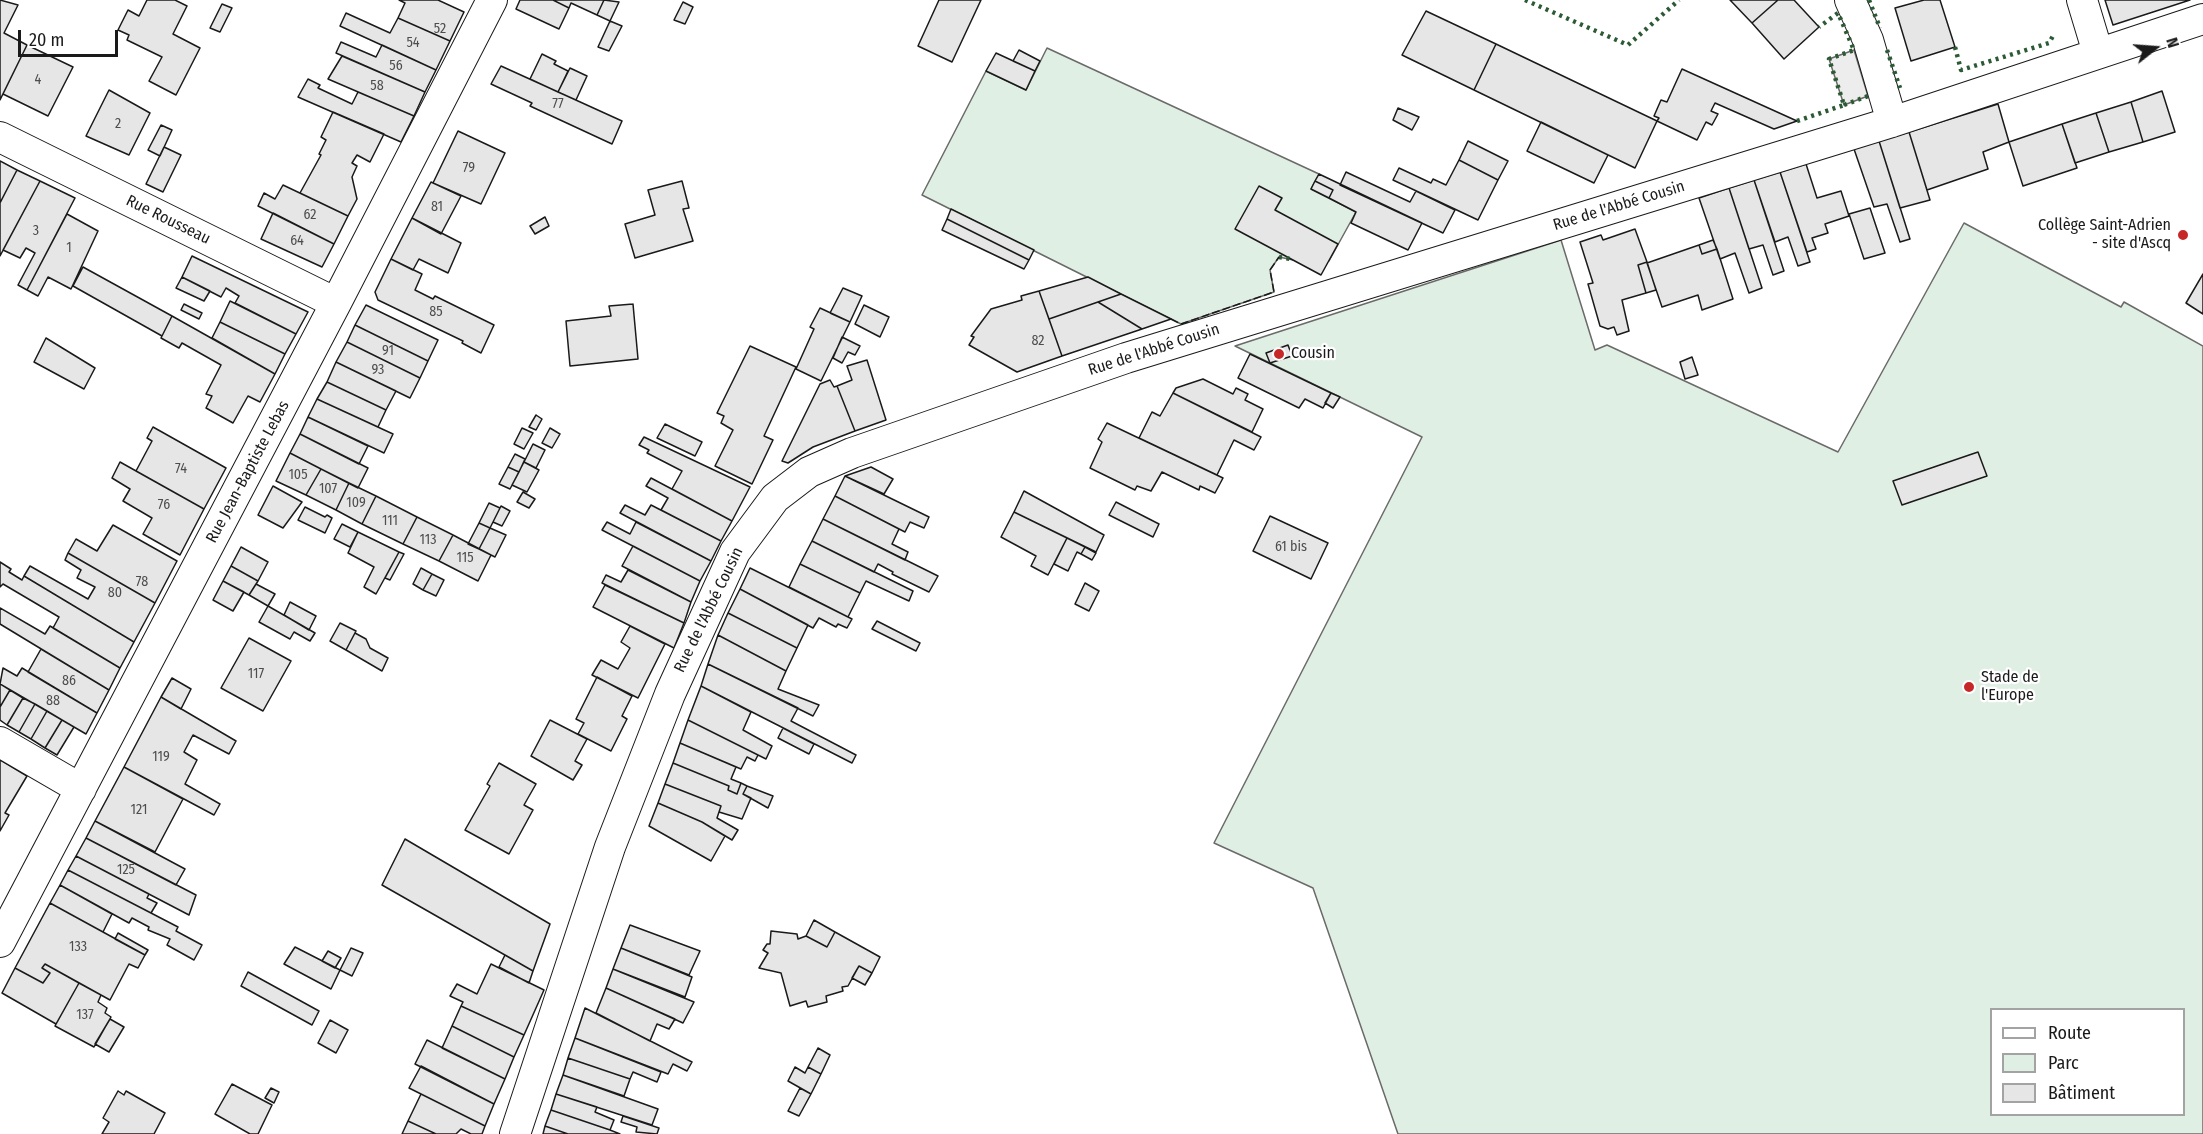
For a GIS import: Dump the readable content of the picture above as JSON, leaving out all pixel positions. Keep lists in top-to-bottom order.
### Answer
{
  "streets": {
    "street": ["Rue de l'Abbé Cousin", "Rue Rousseau", "Rue Jean-Baptiste Lebas"]
  },
  "crossings": [
    ["Rue Rousseau", "Rue Jean-Baptiste Lebas"]
  ],
  "places": ["Collège Saint-Adrien - site d'Ascq", "Cousin", "Stade de l'Europe"],
  "house_numbers": [
    "52",
    "54",
    "56",
    "4",
    "58",
    "77",
    "2",
    "79",
    "81",
    "62",
    "3",
    "64",
    "1",
    "85",
    "82",
    "91",
    "93",
    "74",
    "105",
    "107",
    "109",
    "76",
    "111",
    "113",
    "61 bis",
    "115",
    "78",
    "80",
    "117",
    "86",
    "88",
    "119",
    "121",
    "125",
    "133",
    "137"
  ],
  "legend": ["Route", "Parc", "Bâtiment"],
  "scale_bar": "20 m",
  "north": "right"
}
